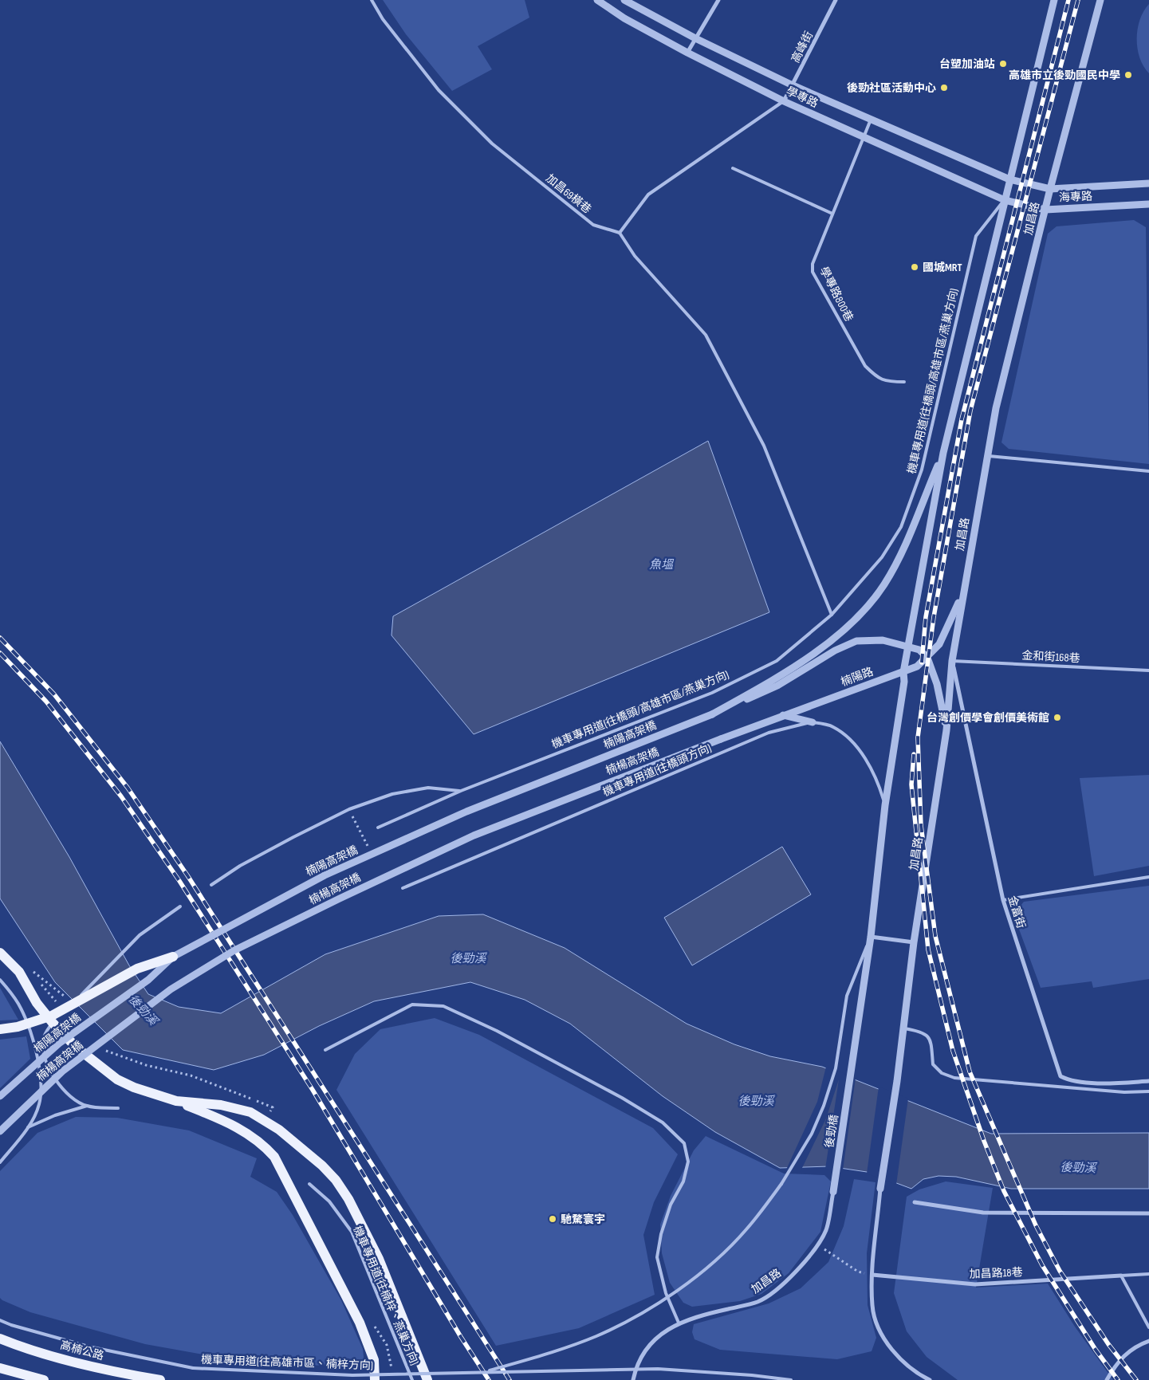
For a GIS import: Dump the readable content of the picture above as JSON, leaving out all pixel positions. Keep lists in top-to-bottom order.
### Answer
{
  "streets": {
    "main road": ["高楠公路"],
    "street": [
      "高峰街",
      "學專路",
      "海專路",
      "加昌路",
      "楠陽路",
      "楠陽高架橋",
      "楠楊高架橋",
      "金富街",
      "後勁橋",
      "加昌路18巷"
    ],
    "lane": [
      "加昌69橫巷",
      "學專路800巷",
      "機車專用道(往橋頭/高雄市區/燕巢方向)",
      "金和街168巷",
      "機車專用道(往橋頭方向)",
      "機車專用道(往楠梓、燕巢方向)",
      "機車專用道(往高雄市區、楠梓方向)"
    ]
  },
  "crossings": [
    ["高峰街", "學專路"],
    ["學專路", "海專路"],
    ["學專路", "學專路800巷"],
    ["學專路", "機車專用道(往橋頭/高雄市區/燕巢方向)"],
    ["海專路", "加昌路"],
    ["海專路", "機車專用道(往橋頭/高雄市區/燕巢方向)"],
    ["加昌路", "金和街168巷"],
    ["加昌路", "楠陽路"],
    ["加昌路", "金富街"],
    ["加昌路", "後勁橋"],
    ["金和街168巷", "金富街"],
    ["楠陽路", "楠楊高架橋"],
    ["後勁橋", "機車專用道(往高雄市區、楠梓方向)"]
  ],
  "water": ["魚塭", "後勁溪"],
  "places": [
    "台塑加油站",
    "高雄市立後勁國民中學",
    "後勁社區活動中心",
    "國城MRT",
    "台灣創價學會創價美術館",
    "馳騖寰宇"
  ]
}
